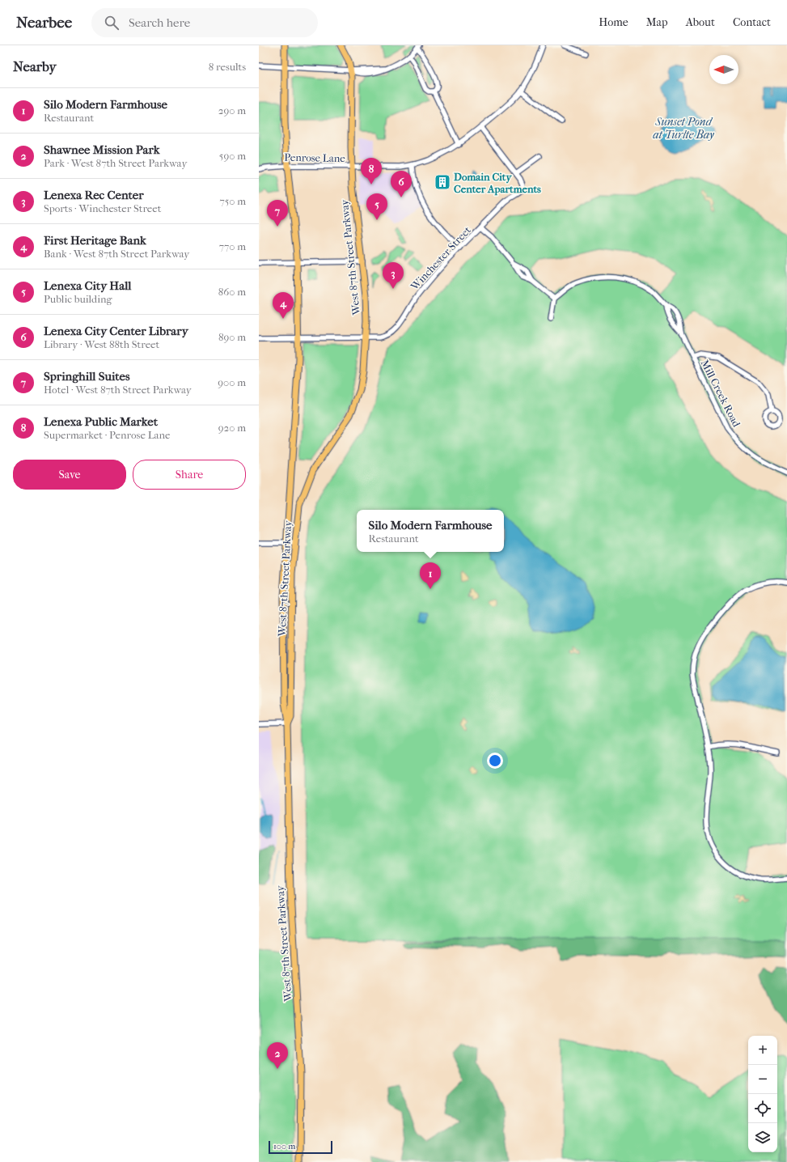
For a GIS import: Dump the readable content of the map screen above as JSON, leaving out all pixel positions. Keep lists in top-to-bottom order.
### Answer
{
  "streets": {
    "main road": ["West 87th Street Parkway"],
    "street": ["Penrose Lane", "Winchester Street", "Mill Creek Road"]
  },
  "crossings": [
    ["Penrose Lane", "West 87th Street Parkway"],
    ["West 87th Street Parkway", "Winchester Street"]
  ],
  "water": ["Sunset Pond at Turlte Bay"],
  "places": {
    "building": ["Domain City Center Apartments"]
  },
  "scale_bar": "100 m",
  "north": "left",
  "page": {
    "header": "Nearbee",
    "search": "Search here",
    "nav": [
      "Home",
      "Map",
      "About",
      "Contact"
    ],
    "heading": ["Nearby", "8 results"],
    "list": [
      {
        "mark": "1",
        "name": "Silo Modern Farmhouse",
        "note": "Restaurant",
        "value": "290 m"
      },
      {
        "mark": "2",
        "name": "Shawnee Mission Park",
        "note": "Park · West 87th Street Parkway",
        "value": "590 m"
      },
      {
        "mark": "3",
        "name": "Lenexa Rec Center",
        "note": "Sports · Winchester Street",
        "value": "750 m"
      },
      {
        "mark": "4",
        "name": "First Heritage Bank",
        "note": "Bank · West 87th Street Parkway",
        "value": "770 m"
      },
      {
        "mark": "5",
        "name": "Lenexa City Hall",
        "note": "Public building",
        "value": "860 m"
      },
      {
        "mark": "6",
        "name": "Lenexa City Center Library",
        "note": "Library · West 88th Street",
        "value": "890 m"
      },
      {
        "mark": "7",
        "name": "Springhill Suites",
        "note": "Hotel · West 87th Street Parkway",
        "value": "900 m"
      },
      {
        "mark": "8",
        "name": "Lenexa Public Market",
        "note": "Supermarket · Penrose Lane",
        "value": "920 m"
      }
    ],
    "pins": [
      "8",
      "6",
      "5",
      "7",
      "3",
      "4",
      "1",
      "2"
    ],
    "buttons": ["Save", "Share"],
    "popup": ["Silo Modern Farmhouse", "Restaurant"],
    "map_buttons": ["+", "−"],
    "scale": "100 m"
  }
}
